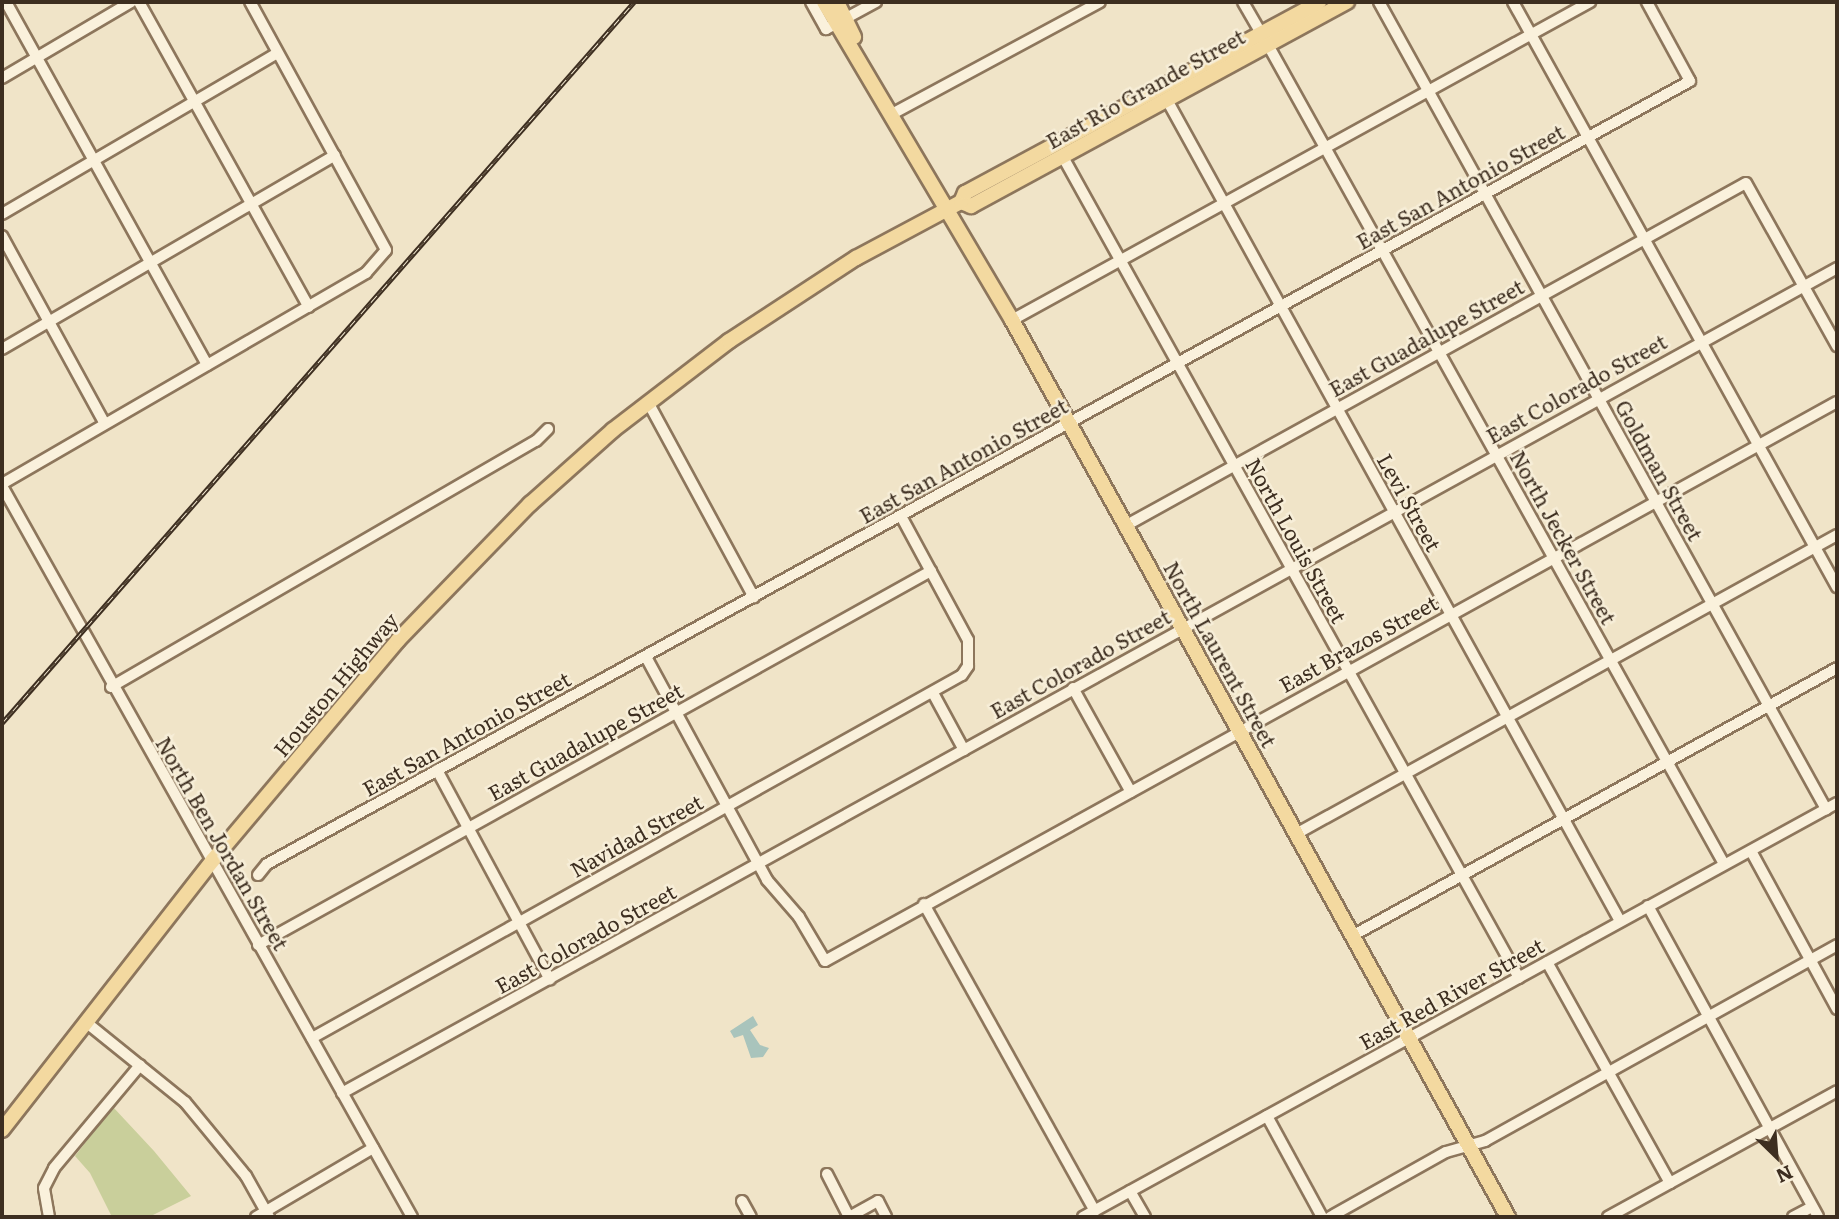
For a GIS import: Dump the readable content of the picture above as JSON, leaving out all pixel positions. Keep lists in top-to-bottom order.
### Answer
{
  "streets": {
    "main road": ["East Rio Grande Street", "North Laurent Street", "Houston Highway"],
    "street": [
      "East San Antonio Street",
      "East Guadalupe Street",
      "East Colorado Street",
      "Goldman Street",
      "Levi Street",
      "North Jecker Street",
      "North Louis Street",
      "East Brazos Street",
      "Navidad Street",
      "North Ben Jordan Street",
      "East Red River Street"
    ]
  },
  "crossings": [
    ["East Rio Grande Street", "Levi Street"],
    ["East Rio Grande Street", "North Jecker Street"],
    ["East Rio Grande Street", "North Louis Street"],
    ["East Rio Grande Street", "North Laurent Street"],
    ["East Rio Grande Street", "Houston Highway"],
    ["East San Antonio Street", "Goldman Street"],
    ["East San Antonio Street", "Levi Street"],
    ["East San Antonio Street", "North Jecker Street"],
    ["East San Antonio Street", "North Louis Street"],
    ["East San Antonio Street", "North Laurent Street"],
    ["East Guadalupe Street", "East Colorado Street"],
    ["East Guadalupe Street", "Goldman Street"],
    ["East Guadalupe Street", "Levi Street"],
    ["East Guadalupe Street", "North Jecker Street"],
    ["East Guadalupe Street", "North Louis Street"],
    ["East Guadalupe Street", "North Laurent Street"],
    ["East Guadalupe Street", "Navidad Street"],
    ["East Guadalupe Street", "North Ben Jordan Street"],
    ["East Colorado Street", "Goldman Street"],
    ["East Colorado Street", "Levi Street"],
    ["East Colorado Street", "North Jecker Street"],
    ["East Colorado Street", "North Louis Street"],
    ["East Colorado Street", "East Brazos Street"],
    ["East Colorado Street", "North Laurent Street"],
    ["East Colorado Street", "North Ben Jordan Street"],
    ["Goldman Street", "East Brazos Street"],
    ["Goldman Street", "East Red River Street"],
    ["Levi Street", "East Brazos Street"],
    ["Levi Street", "East Red River Street"],
    ["North Jecker Street", "East Brazos Street"],
    ["North Jecker Street", "East Red River Street"],
    ["North Louis Street", "East Brazos Street"],
    ["North Louis Street", "East Red River Street"],
    ["East Brazos Street", "North Laurent Street"],
    ["North Laurent Street", "East Red River Street"],
    ["Houston Highway", "North Ben Jordan Street"],
    ["Navidad Street", "North Ben Jordan Street"]
  ],
  "north": "bottom right"
}
